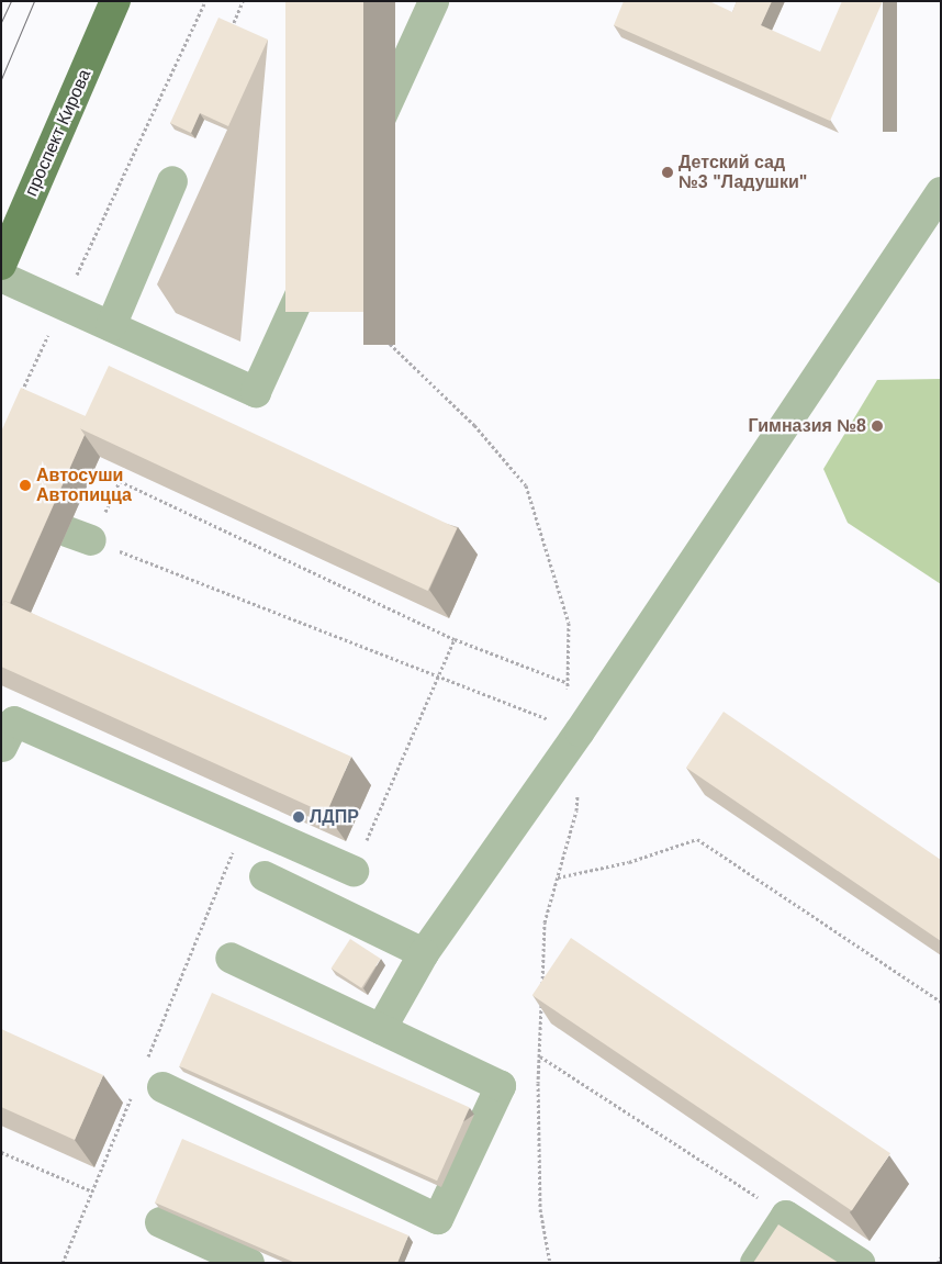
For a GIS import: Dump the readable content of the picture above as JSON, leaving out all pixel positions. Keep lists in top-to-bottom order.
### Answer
{
  "streets": {
    "main road": ["проспект Кирова"]
  },
  "places": [
    "Детский сад №3 \"Ладушки\"",
    "Гимназия №8",
    "Автосуши Автопицца",
    "ЛДПР"
  ]
}
